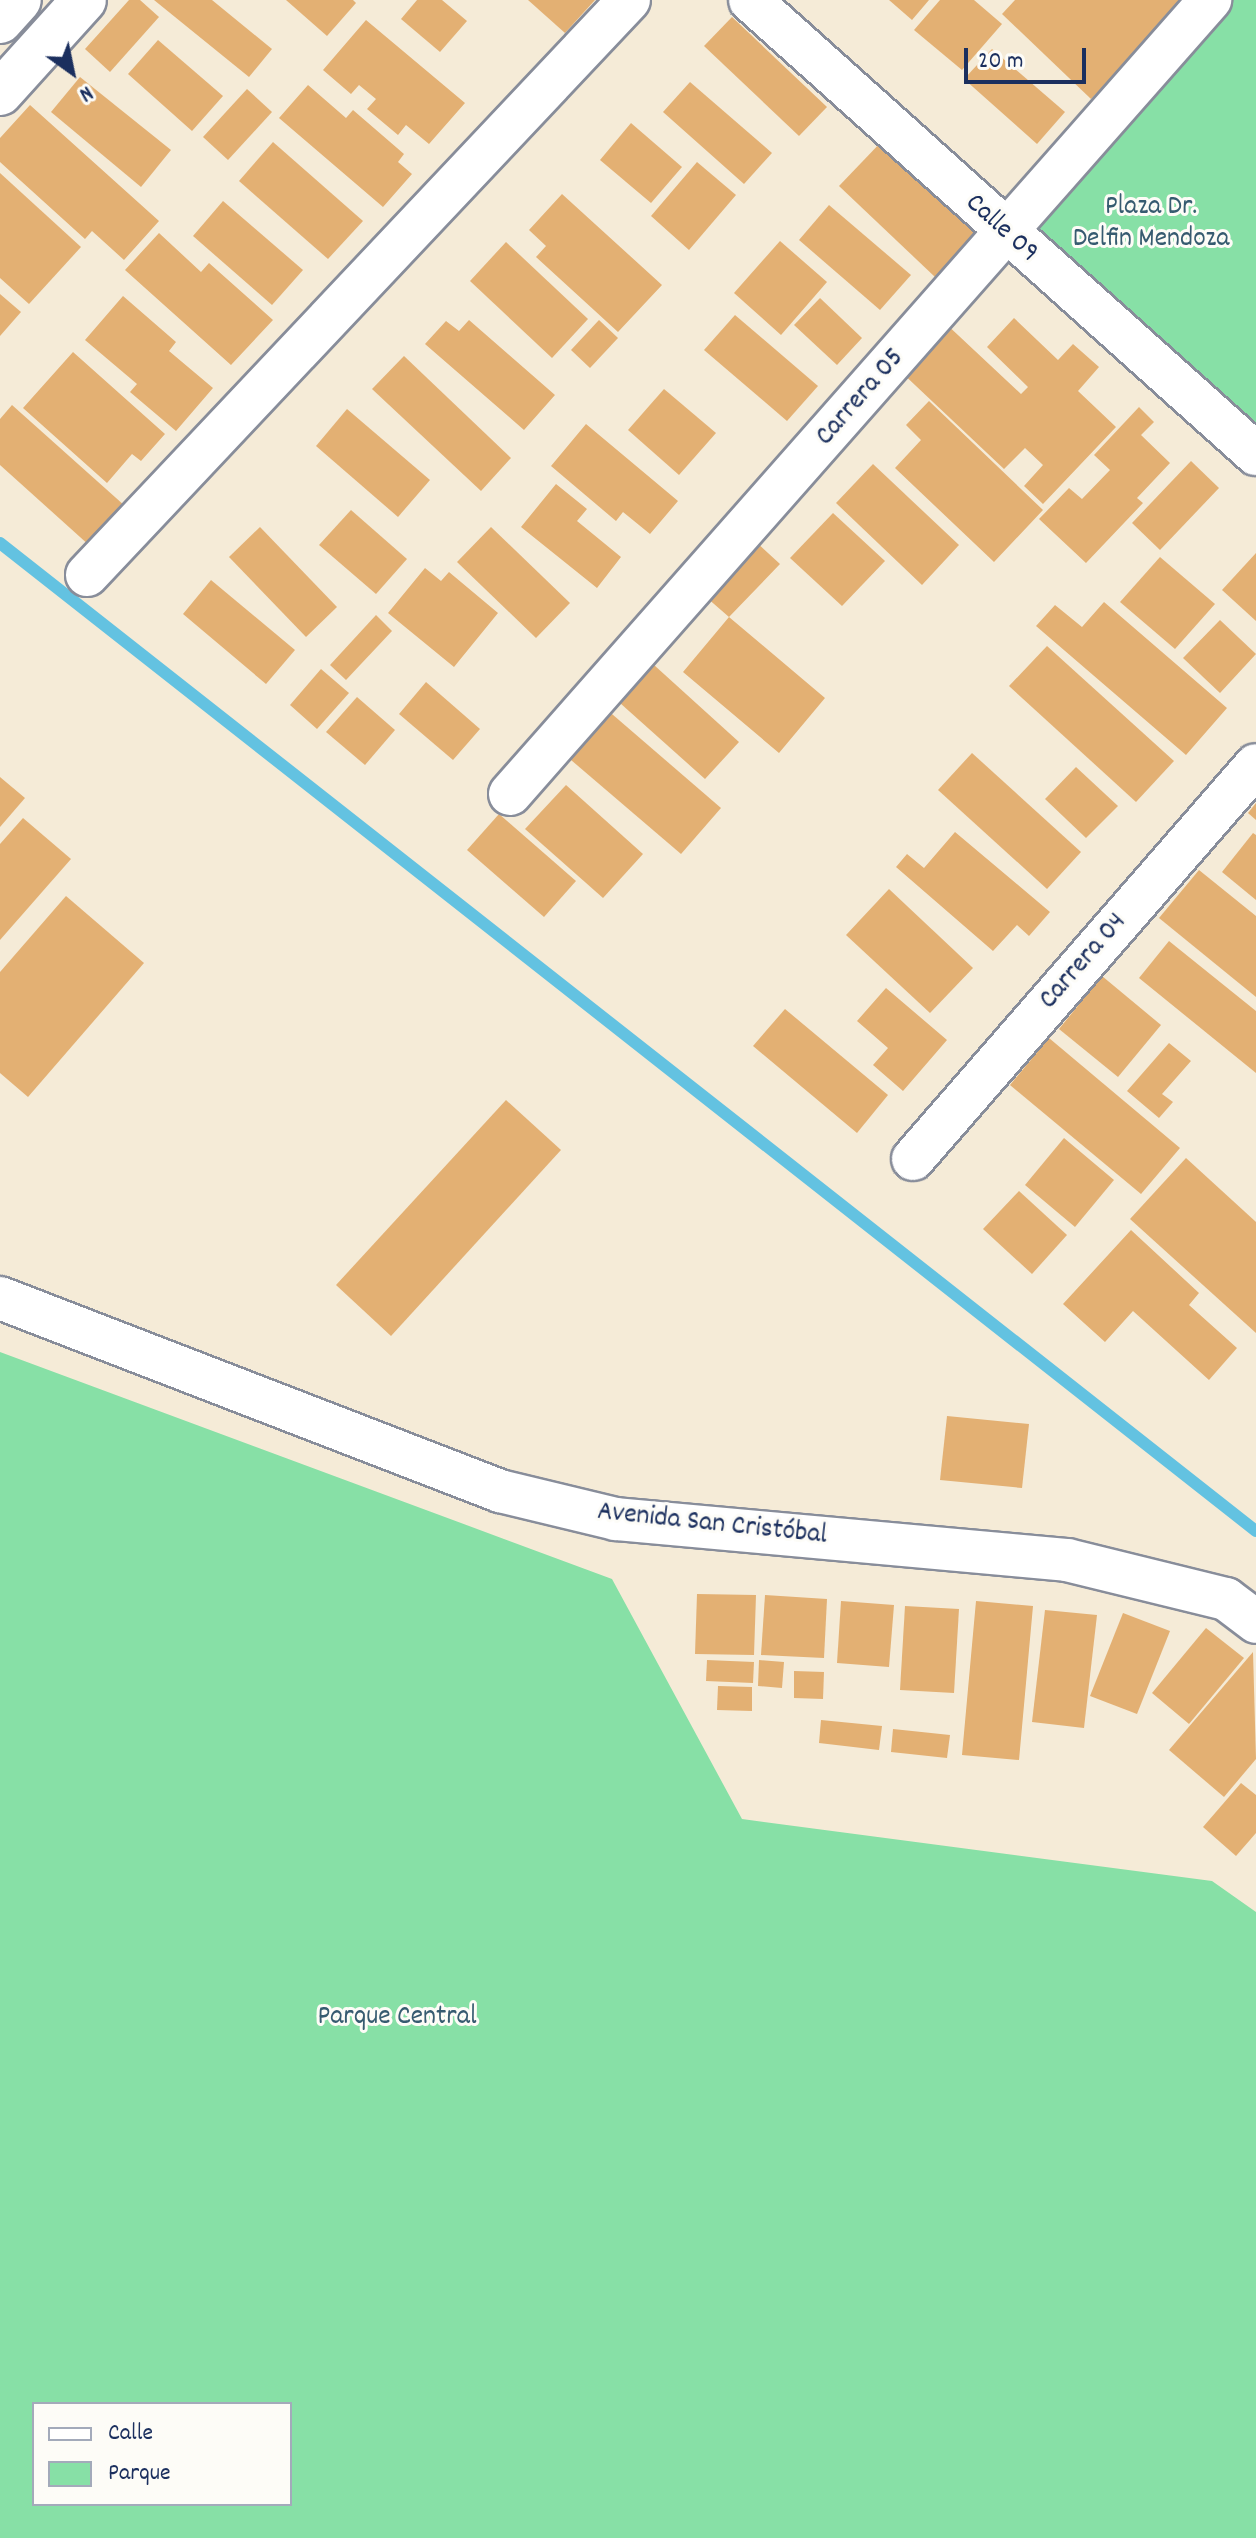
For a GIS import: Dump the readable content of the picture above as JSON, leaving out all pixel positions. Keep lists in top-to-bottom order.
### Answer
{
  "streets": {
    "street": [
      "Calle 09",
      "Carrera 05",
      "Carrera 04",
      "Avenida San Cristóbal"
    ]
  },
  "crossings": [
    ["Calle 09", "Carrera 05"]
  ],
  "parks": ["Plaza Dr. Delfin Mendoza", "Parque Central"],
  "legend": ["Calle", "Parque"],
  "scale_bar": "20 m",
  "north": "bottom right"
}
